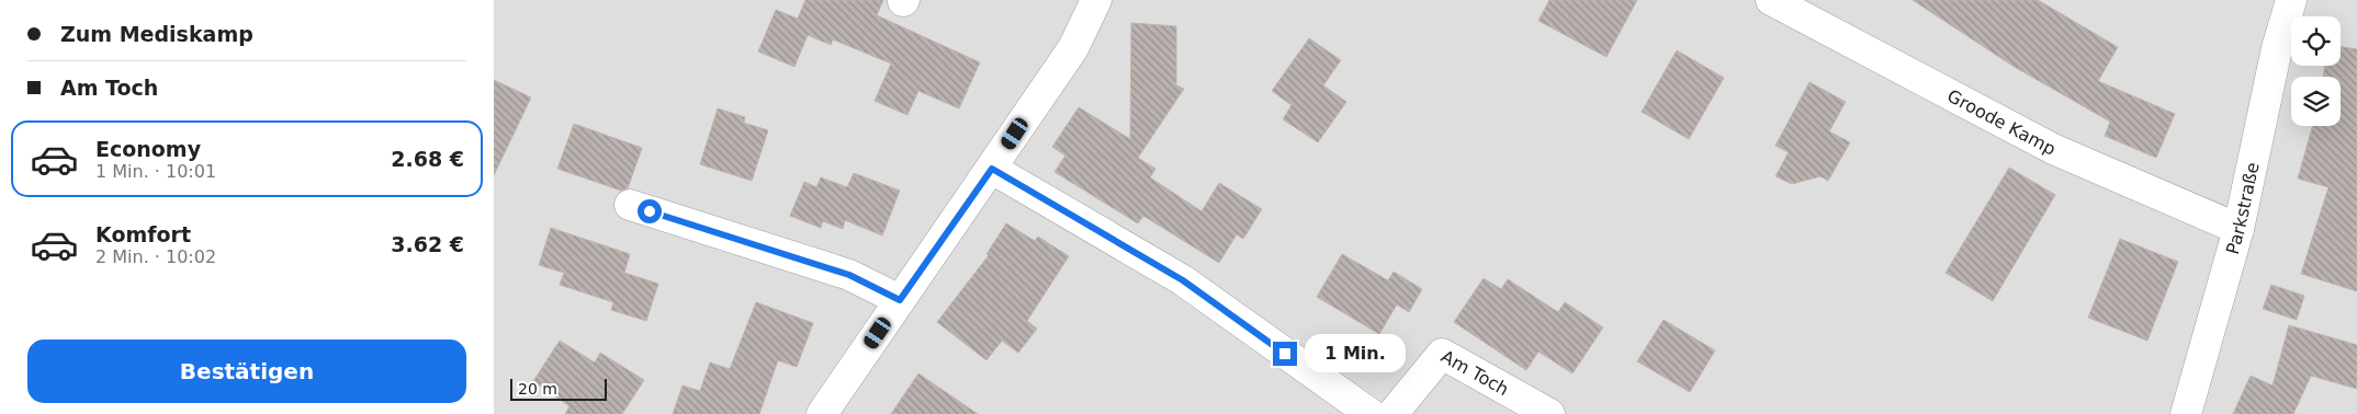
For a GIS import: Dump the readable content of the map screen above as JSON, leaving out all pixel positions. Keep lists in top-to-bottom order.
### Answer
{
  "streets": {
    "street": ["Groode Kamp", "Parkstraße", "Am Toch"]
  },
  "crossings": [
    ["Groode Kamp", "Parkstraße"]
  ],
  "scale_bar": "20 m",
  "page": {
    "banner": ["Zum Mediskamp", "Am Toch"],
    "list": [
      {
        "name": "Economy",
        "note": "1 Min. · 10:01",
        "value": "2.68 €"
      },
      {
        "name": "Komfort",
        "note": "2 Min. · 10:02",
        "value": "3.62 €"
      }
    ],
    "buttons": "Bestätigen",
    "bubble": "1 Min.",
    "scale": "20 m"
  }
}
